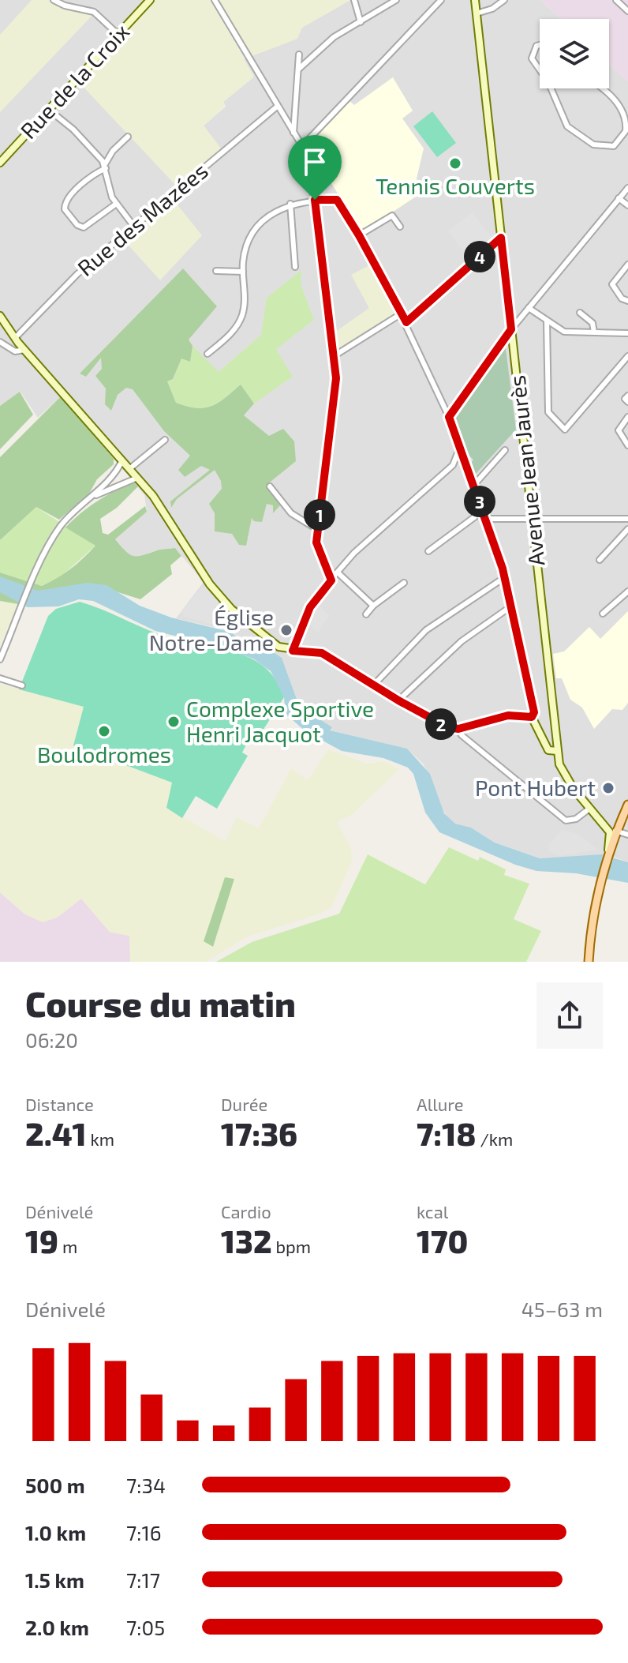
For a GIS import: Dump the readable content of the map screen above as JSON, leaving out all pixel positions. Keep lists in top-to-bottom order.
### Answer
{
  "streets": {
    "main road": ["Rue de la Croix", "Avenue Jean Jaurès"],
    "street": ["Rue des Mazées"]
  },
  "places": [
    "Tennis Couverts",
    "Église Notre-Dame",
    "Complexe Sportive Henri Jacquot",
    "Boulodromes",
    "Pont Hubert"
  ],
  "page": {
    "pins": [
      "4",
      "3",
      "1",
      "2"
    ],
    "heading": ["Course du matin", "06:20"],
    "stats": [
      ["Distance", "2.41 km"],
      ["Durée", "17:36"],
      ["Allure", "7:18 /km"],
      ["Dénivelé", "19 m"],
      ["Cardio", "132 bpm"],
      ["kcal", "170"]
    ],
    "chart": ["Dénivelé", "45–63 m"],
    "list": [
      {
        "name": "500 m",
        "note": "7:34"
      },
      {
        "name": "1.0 km",
        "note": "7:16"
      },
      {
        "name": "1.5 km",
        "note": "7:17"
      },
      {
        "name": "2.0 km",
        "note": "7:05"
      }
    ]
  }
}
